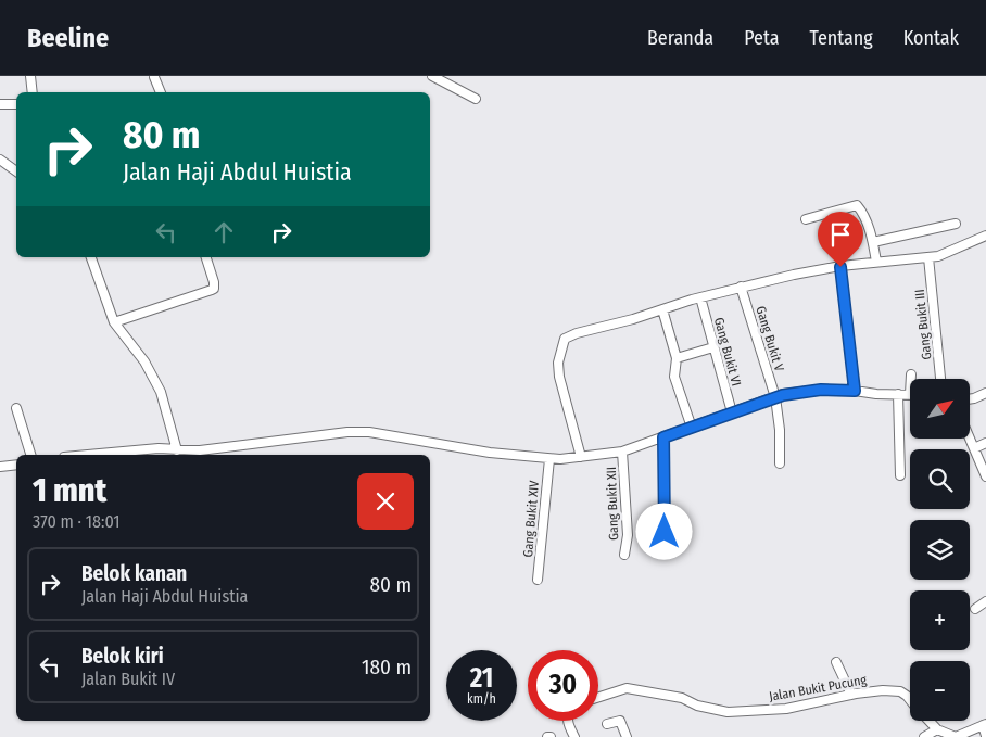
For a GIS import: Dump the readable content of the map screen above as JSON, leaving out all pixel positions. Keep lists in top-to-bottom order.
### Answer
{
  "streets": {
    "street": [
      "Gang Bukit III",
      "Gang Bukit V",
      "Gang Bukit VI",
      "Gang Bukit XII",
      "Gang Bukit XIV",
      "Jalan Bukit Pucung"
    ]
  },
  "north": "top right",
  "page": {
    "header": "Beeline",
    "nav": [
      "Beranda",
      "Peta",
      "Tentang",
      "Kontak"
    ],
    "turn": ["80 m", "Jalan Haji Abdul Huistia"],
    "map_buttons": ["+", "−"],
    "heading": ["1 mnt", "370 m · 18:01"],
    "list": [
      {
        "name": "Belok kanan",
        "note": "Jalan Haji Abdul Huistia",
        "value": "80 m"
      },
      {
        "name": "Belok kiri",
        "note": "Jalan Bukit IV",
        "value": "180 m"
      }
    ],
    "speed": "21 km/h",
    "limit": "30"
  }
}
